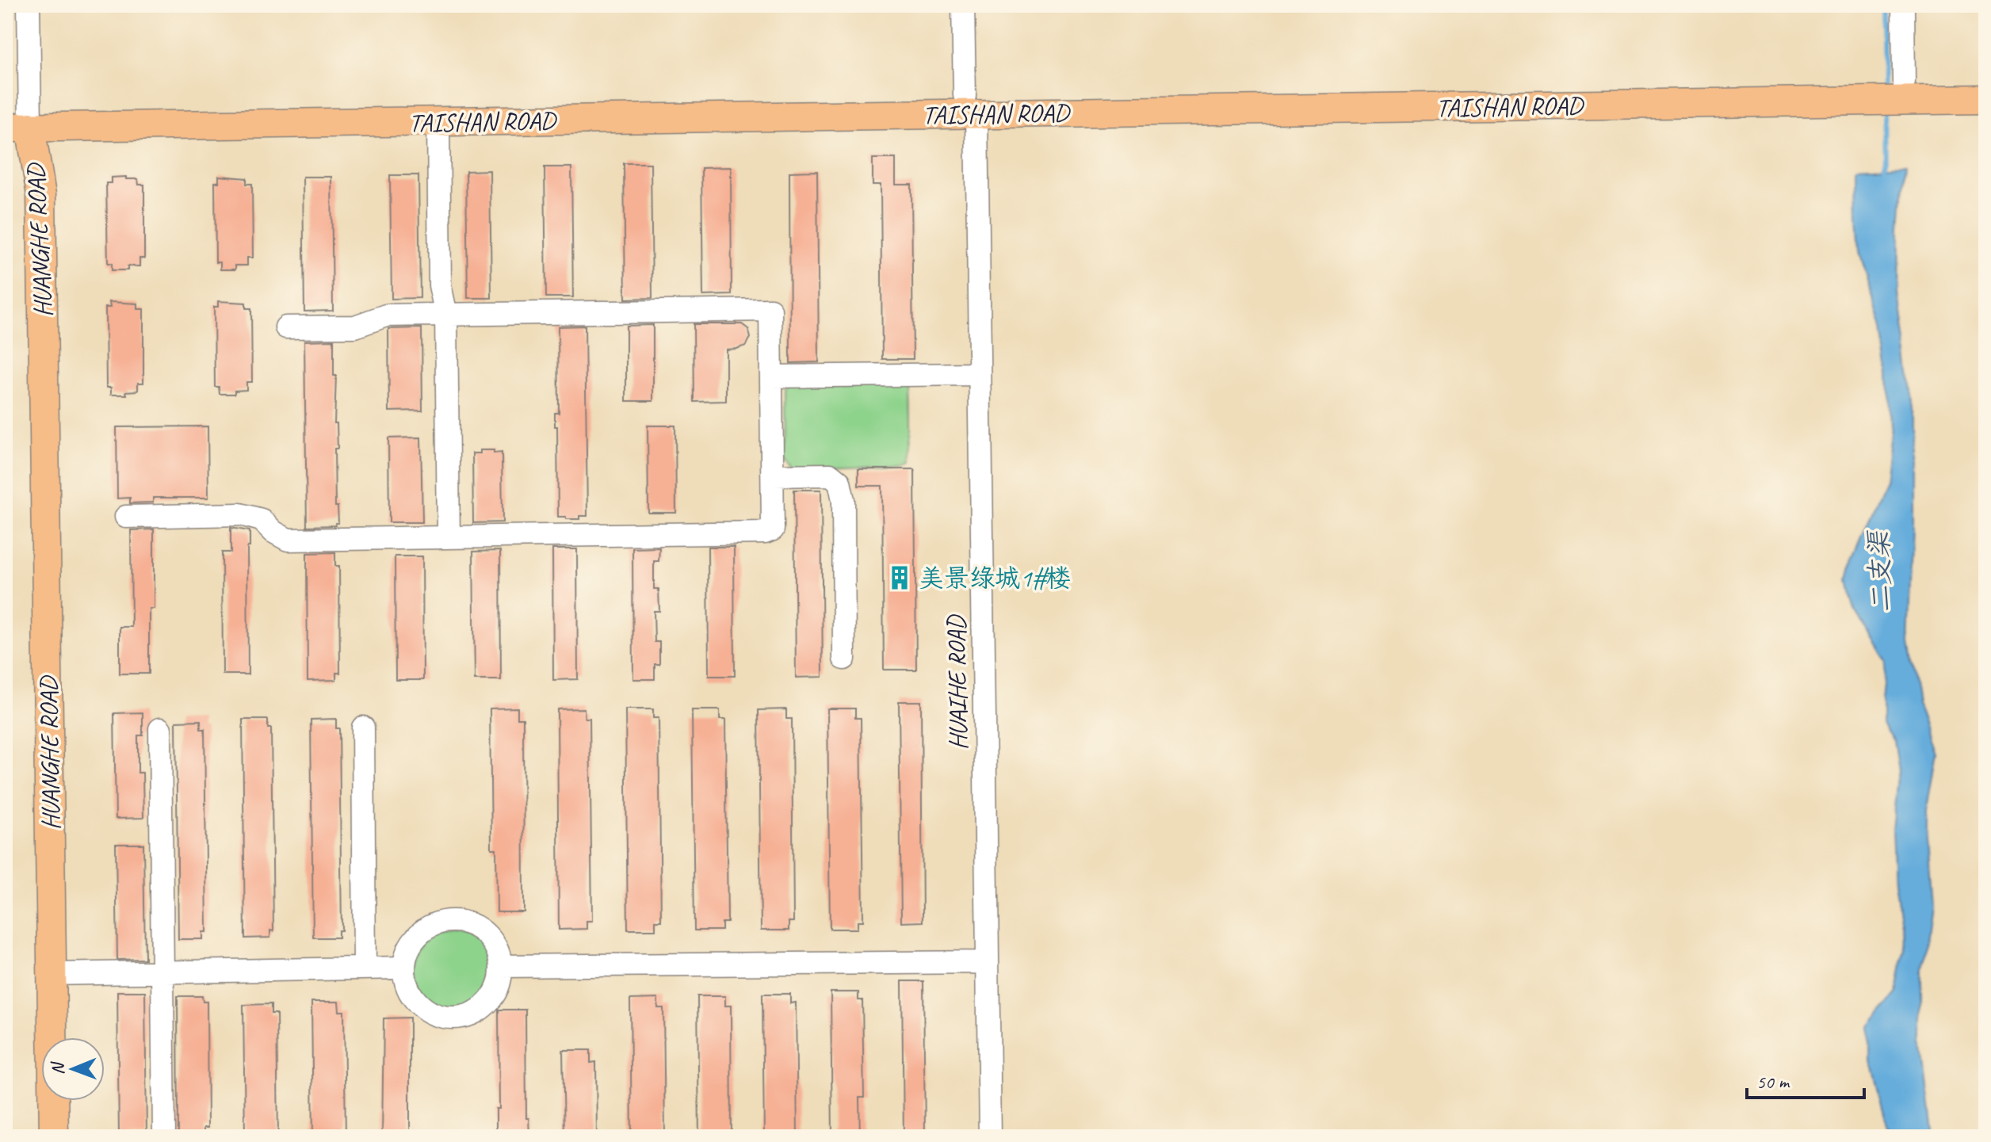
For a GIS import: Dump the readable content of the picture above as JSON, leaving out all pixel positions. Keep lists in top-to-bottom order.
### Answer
{
  "streets": {
    "main road": ["TAISHAN ROAD", "HUANGHE ROAD"],
    "street": ["HUAIHE ROAD"]
  },
  "crossings": [
    ["TAISHAN ROAD", "HUANGHE ROAD"],
    ["TAISHAN ROAD", "HUAIHE ROAD"]
  ],
  "water": ["二支渠"],
  "places": {
    "building": ["美景绿城1#楼"]
  },
  "scale_bar": "50 m",
  "north": "left"
}
